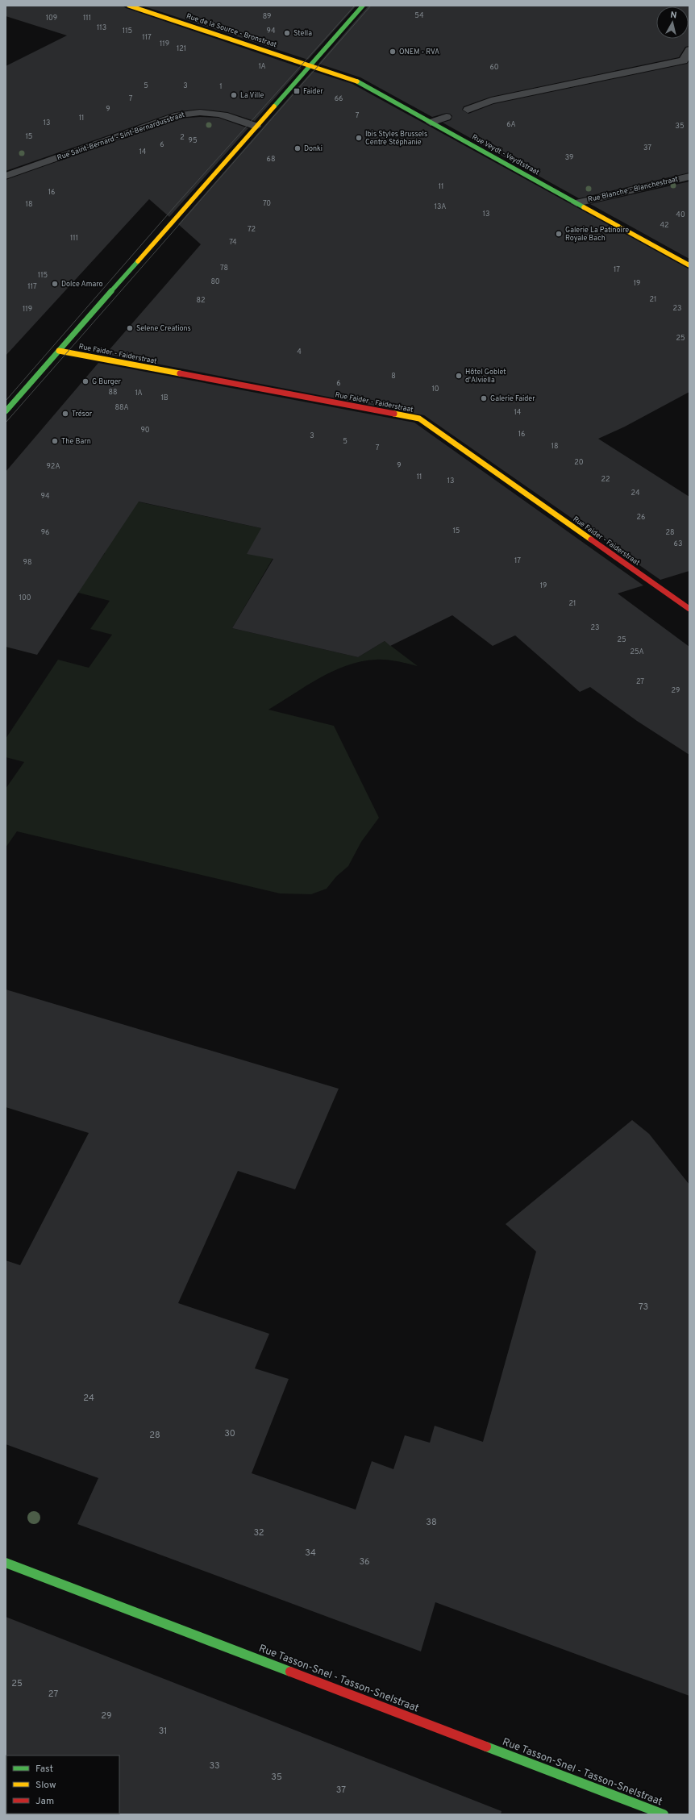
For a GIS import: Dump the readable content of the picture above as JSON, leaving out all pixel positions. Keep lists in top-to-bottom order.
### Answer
{
  "streets": {
    "street": [
      "Rue de la Source - Bronstraat",
      "Rue Saint-Bernard - Sint-Bernardusstraat",
      "Rue Veydt - Veydtstraat",
      "Rue Blanche - Blanchestraat",
      "Rue Faider - Faiderstraat",
      "Rue Tasson-Snel - Tasson-Snelstraat"
    ]
  },
  "crossings": [
    ["Rue de la Source - Bronstraat", "Rue Veydt - Veydtstraat"],
    ["Rue Veydt - Veydtstraat", "Rue Blanche - Blanchestraat"]
  ],
  "places": {
    "other": [
      "Stella",
      "ONEM - RVA",
      "La Ville",
      "Ibis Styles Brussels Centre Stéphanie",
      "Donki",
      "Galerie La Patinoire Royale Bach",
      "Dolce Amaro",
      "Selene Creations",
      "Hôtel Goblet d'Alviella",
      "G Burger",
      "Galerie Faider",
      "Trésor",
      "The Barn"
    ],
    "transit": ["Faider"]
  },
  "house_numbers": [
    "54",
    "89",
    "109",
    "111",
    "113",
    "115",
    "94",
    "117",
    "119",
    "121",
    "1A",
    "60",
    "5",
    "3",
    "1",
    "7",
    "66",
    "9",
    "7",
    "11",
    "13",
    "6A",
    "35",
    "15",
    "2",
    "95",
    "6",
    "37",
    "14",
    "39",
    "68",
    "11",
    "16",
    "70",
    "18",
    "13A",
    "13",
    "40",
    "42",
    "72",
    "111",
    "74",
    "78",
    "17",
    "115",
    "80",
    "19",
    "117",
    "21",
    "82",
    "23",
    "119",
    "25",
    "4",
    "8",
    "6",
    "10",
    "88",
    "1A",
    "1B",
    "88A",
    "14",
    "90",
    "16",
    "3",
    "5",
    "18",
    "7",
    "20",
    "9",
    "92A",
    "11",
    "22",
    "13",
    "24",
    "94",
    "26",
    "15",
    "96",
    "28",
    "63",
    "17",
    "98",
    "19",
    "100",
    "21",
    "23",
    "25",
    "25A",
    "27",
    "29",
    "73",
    "24",
    "30",
    "28",
    "38",
    "32",
    "34",
    "36",
    "25",
    "27",
    "29",
    "31",
    "33",
    "35",
    "37"
  ],
  "legend": ["Fast", "Slow", "Jam"],
  "north": "top"
}
